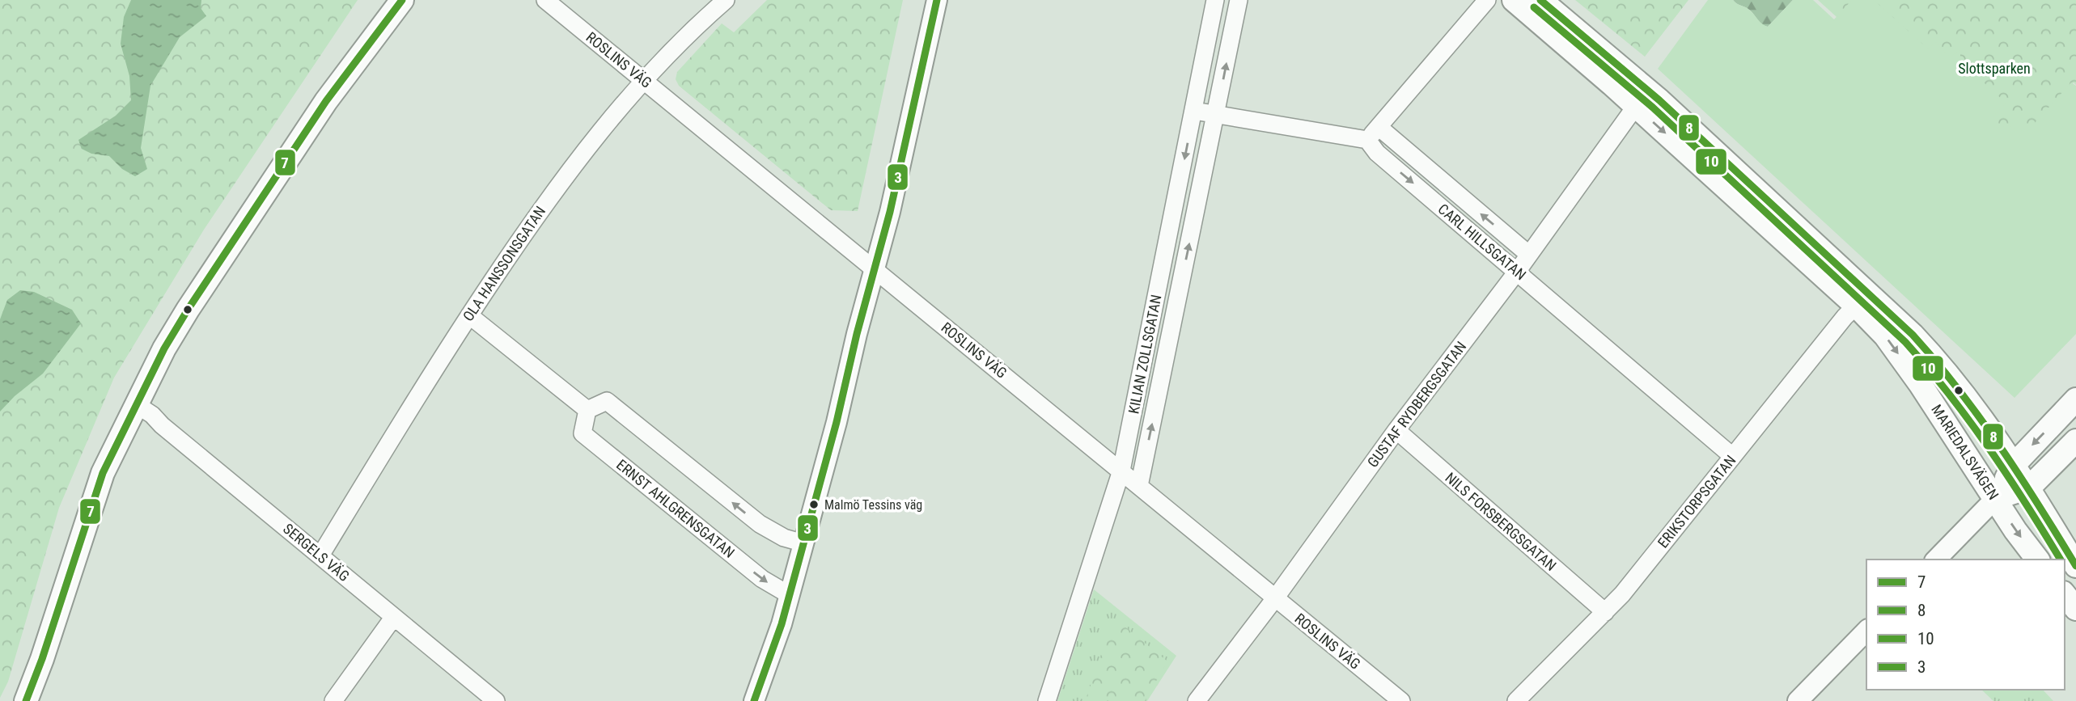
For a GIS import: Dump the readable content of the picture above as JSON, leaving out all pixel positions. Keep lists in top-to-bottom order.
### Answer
{
  "streets": {
    "main road": ["MARIEDALSVÄGEN"],
    "street": [
      "ROSLINS VÄG",
      "CARL HILLSGATAN",
      "OLA HANSSONSGATAN",
      "KILIAN ZOLLSGATAN",
      "GUSTAF RYDBERGSGATAN",
      "ERIKSTORPSGATAN",
      "ERNST AHLGRENSGATAN",
      "NILS FORSBERGSGATAN",
      "SERGELS VÄG"
    ]
  },
  "crossings": [
    ["ROSLINS VÄG", "OLA HANSSONSGATAN"],
    ["ROSLINS VÄG", "KILIAN ZOLLSGATAN"],
    ["ROSLINS VÄG", "GUSTAF RYDBERGSGATAN"],
    ["CARL HILLSGATAN", "GUSTAF RYDBERGSGATAN"],
    ["CARL HILLSGATAN", "ERIKSTORPSGATAN"],
    ["OLA HANSSONSGATAN", "SERGELS VÄG"],
    ["GUSTAF RYDBERGSGATAN", "MARIEDALSVÄGEN"],
    ["GUSTAF RYDBERGSGATAN", "NILS FORSBERGSGATAN"],
    ["MARIEDALSVÄGEN", "ERIKSTORPSGATAN"],
    ["ERIKSTORPSGATAN", "NILS FORSBERGSGATAN"]
  ],
  "parks": ["Slottsparken"],
  "places": ["Malmö Tessins väg"],
  "lines": [
    "transit line 7",
    "transit line 8",
    "transit line 3",
    "transit line 10"
  ],
  "legend": [
    "7",
    "8",
    "10",
    "3"
  ]
}
